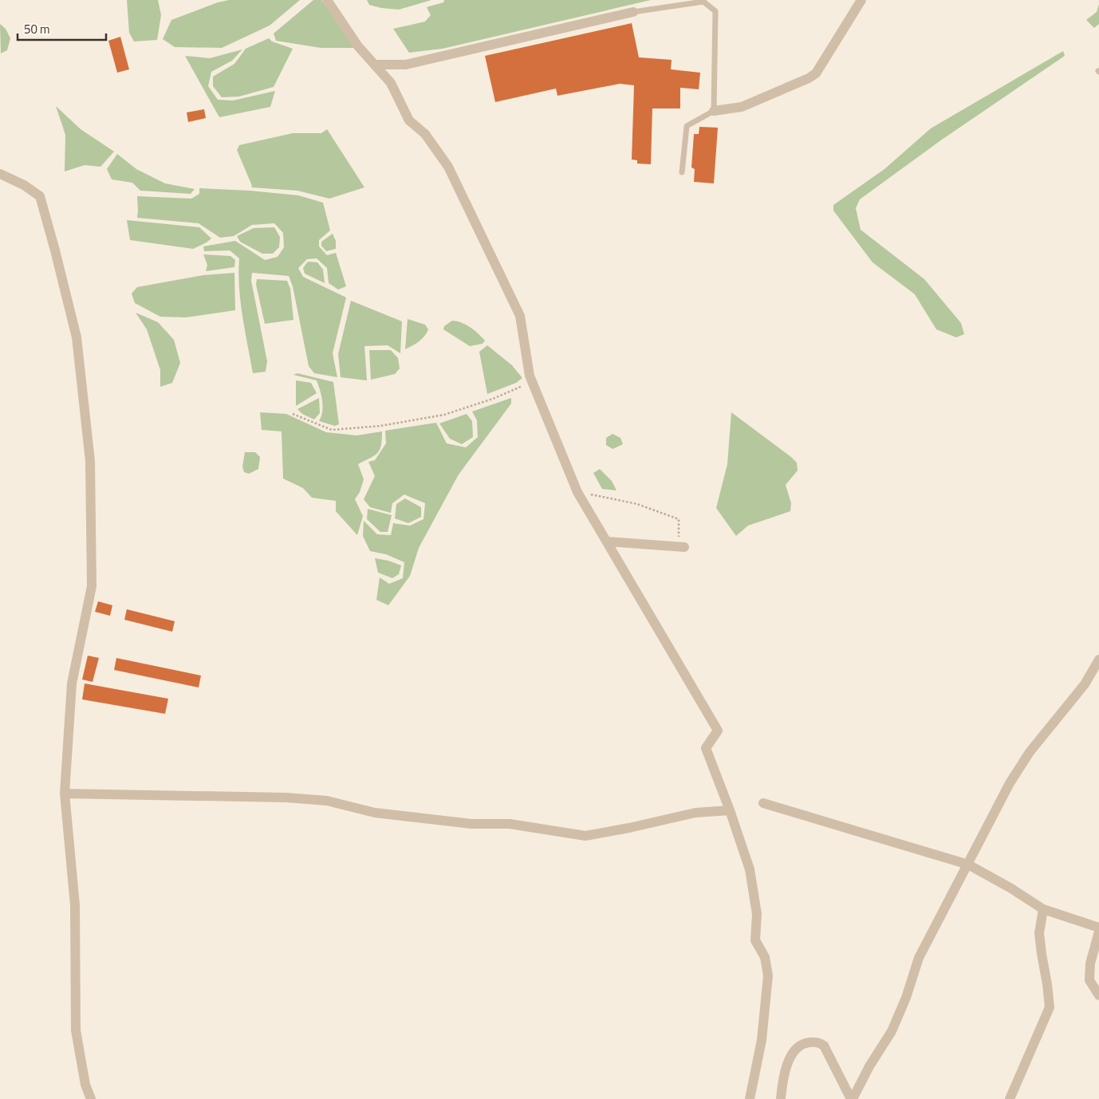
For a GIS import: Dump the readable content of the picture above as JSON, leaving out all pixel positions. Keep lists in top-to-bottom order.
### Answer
{
  "scale_bar": "50 m"
}
